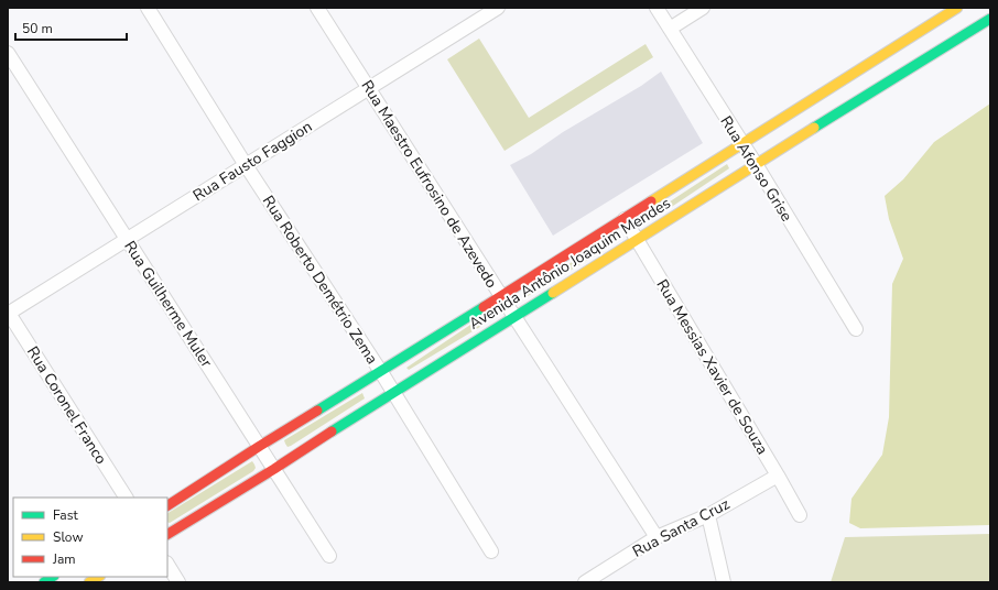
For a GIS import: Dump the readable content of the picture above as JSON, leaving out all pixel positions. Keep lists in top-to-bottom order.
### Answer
{
  "streets": {
    "main road": ["Avenida Antônio Joaquim Mendes"],
    "street": [
      "Rua Fausto Faggion",
      "Rua Afonso Grise",
      "Rua Maestro Eufrosino de Azevedo",
      "Rua Roberto Demétrio Zema",
      "Rua Guilherme Muler",
      "Rua Messias Xavier de Souza",
      "Rua Coronel Franco",
      "Rua Santa Cruz"
    ]
  },
  "crossings": [
    ["Rua Fausto Faggion", "Rua Maestro Eufrosino de Azevedo"],
    ["Rua Fausto Faggion", "Rua Roberto Demétrio Zema"],
    ["Rua Fausto Faggion", "Rua Guilherme Muler"],
    ["Rua Fausto Faggion", "Rua Coronel Franco"],
    ["Rua Afonso Grise", "Avenida Antônio Joaquim Mendes"],
    ["Rua Maestro Eufrosino de Azevedo", "Avenida Antônio Joaquim Mendes"],
    ["Rua Maestro Eufrosino de Azevedo", "Rua Santa Cruz"],
    ["Avenida Antônio Joaquim Mendes", "Rua Roberto Demétrio Zema"],
    ["Avenida Antônio Joaquim Mendes", "Rua Guilherme Muler"],
    ["Avenida Antônio Joaquim Mendes", "Rua Messias Xavier de Souza"],
    ["Rua Messias Xavier de Souza", "Rua Santa Cruz"]
  ],
  "legend": ["Fast", "Slow", "Jam"],
  "scale_bar": "50 m"
}
